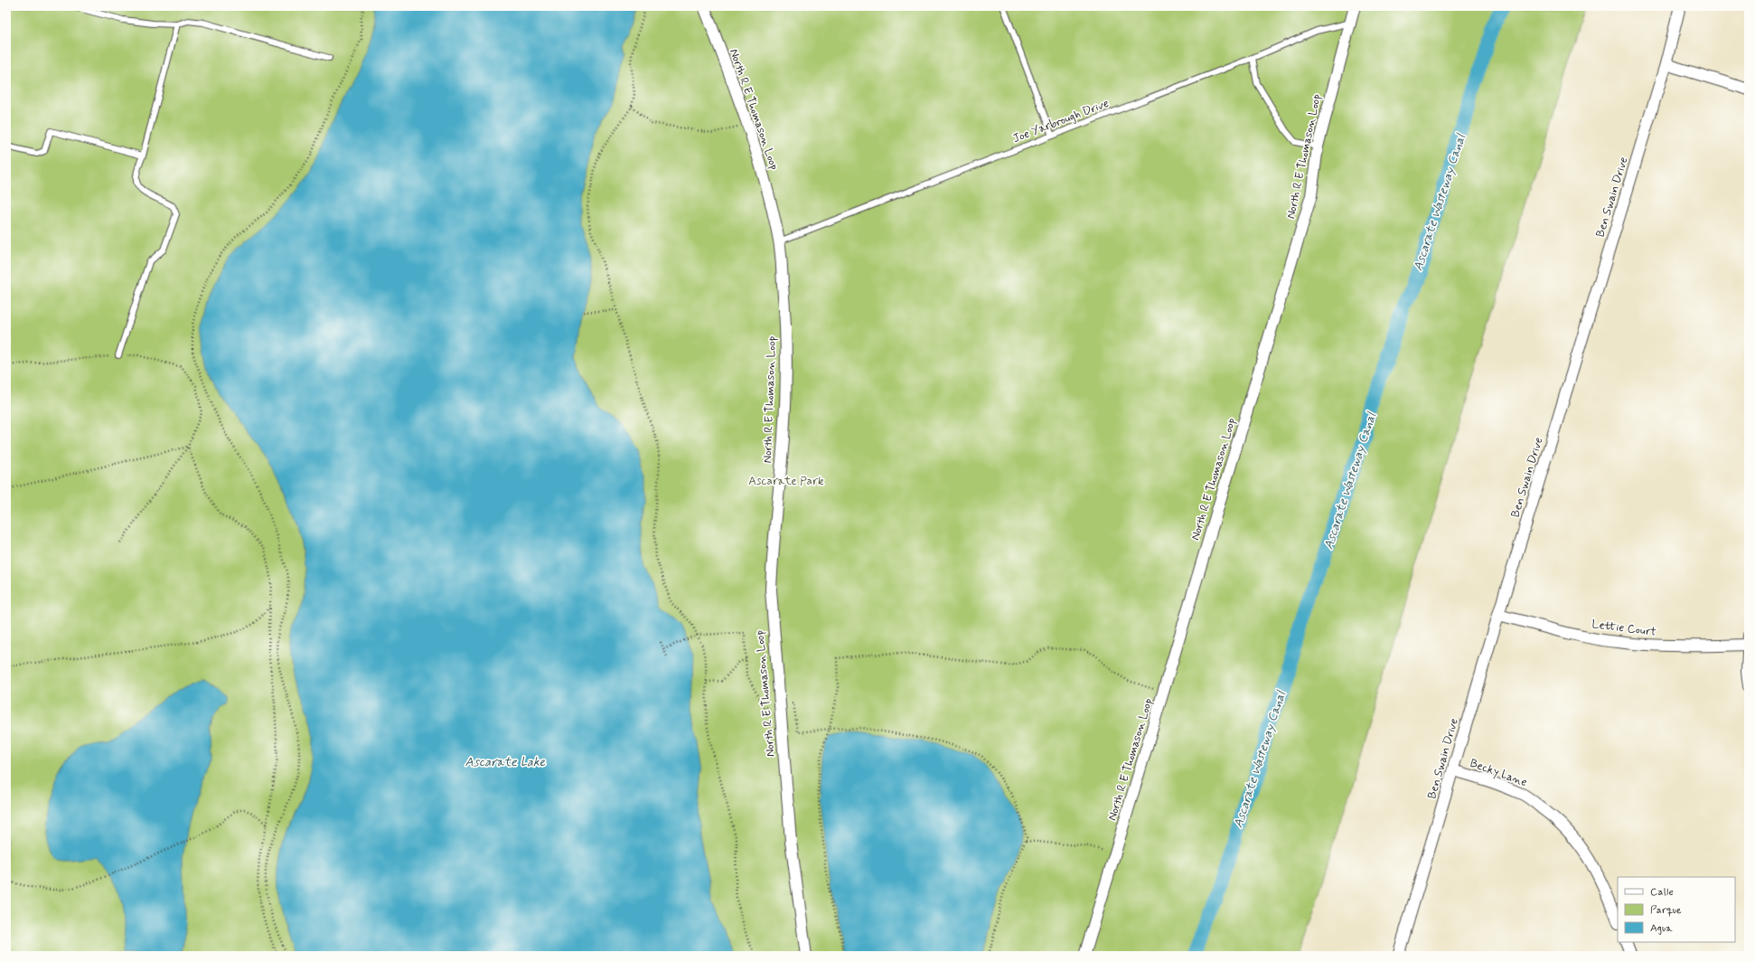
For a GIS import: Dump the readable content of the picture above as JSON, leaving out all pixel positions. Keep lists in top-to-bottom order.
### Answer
{
  "streets": {
    "street": [
      "North R E Thomason Loop",
      "Ben Swain Drive",
      "Lettie Court",
      "Becky Lane"
    ],
    "lane": ["Joe Yarbrough Drive"]
  },
  "crossings": [
    ["North R E Thomason Loop", "Joe Yarbrough Drive"],
    ["Ben Swain Drive", "Lettie Court"],
    ["Ben Swain Drive", "Becky Lane"]
  ],
  "water": ["Ascarate Wasteway Canal", "Ascarate Lake"],
  "parks": ["Ascarate Park"],
  "legend": ["Calle", "Parque", "Agua"]
}
